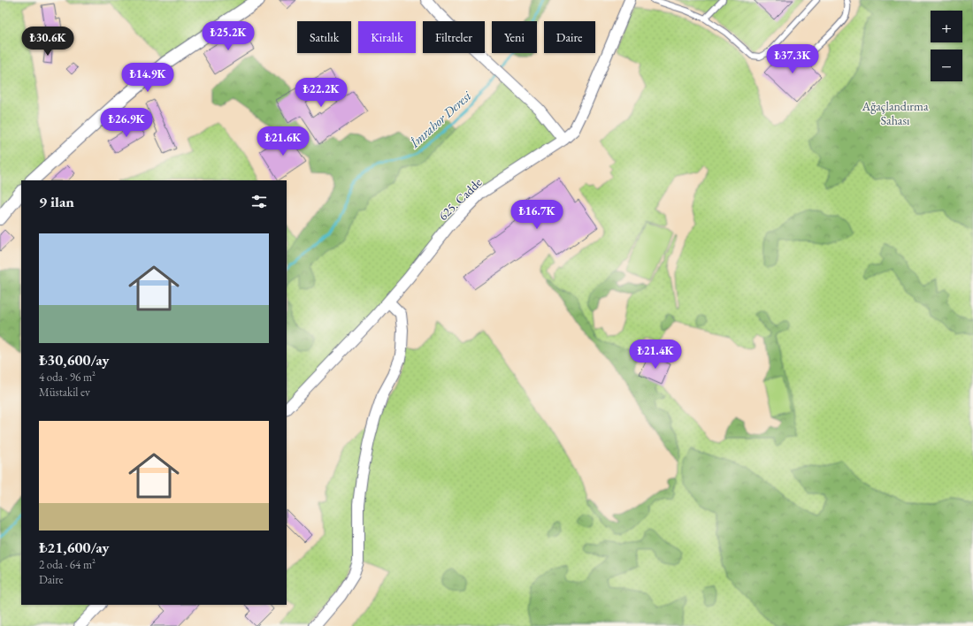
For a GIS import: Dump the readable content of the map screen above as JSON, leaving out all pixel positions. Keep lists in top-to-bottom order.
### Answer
{
  "streets": {
    "street": ["625. Cadde"]
  },
  "water": ["İmrahor Deresi"],
  "parks": ["Ağaçlandırma Sahası"],
  "page": {
    "map_buttons": ["+", "−"],
    "price": [
      "₺25.2K",
      "₺30.6K",
      "₺37.3K",
      "₺14.9K",
      "₺22.2K",
      "₺26.9K",
      "₺21.6K",
      "₺16.7K",
      "₺21.4K"
    ],
    "chip": [
      "Satılık",
      "Kiralık",
      "Filtreler",
      "Yeni",
      "Daire"
    ],
    "heading": "9 ilan",
    "list": [
      {
        "name": "₺30,600/ay",
        "note": "4 oda · 96 m² · Müstakil ev"
      },
      {
        "name": "₺21,600/ay",
        "note": "2 oda · 64 m² · Daire"
      }
    ]
  }
}
